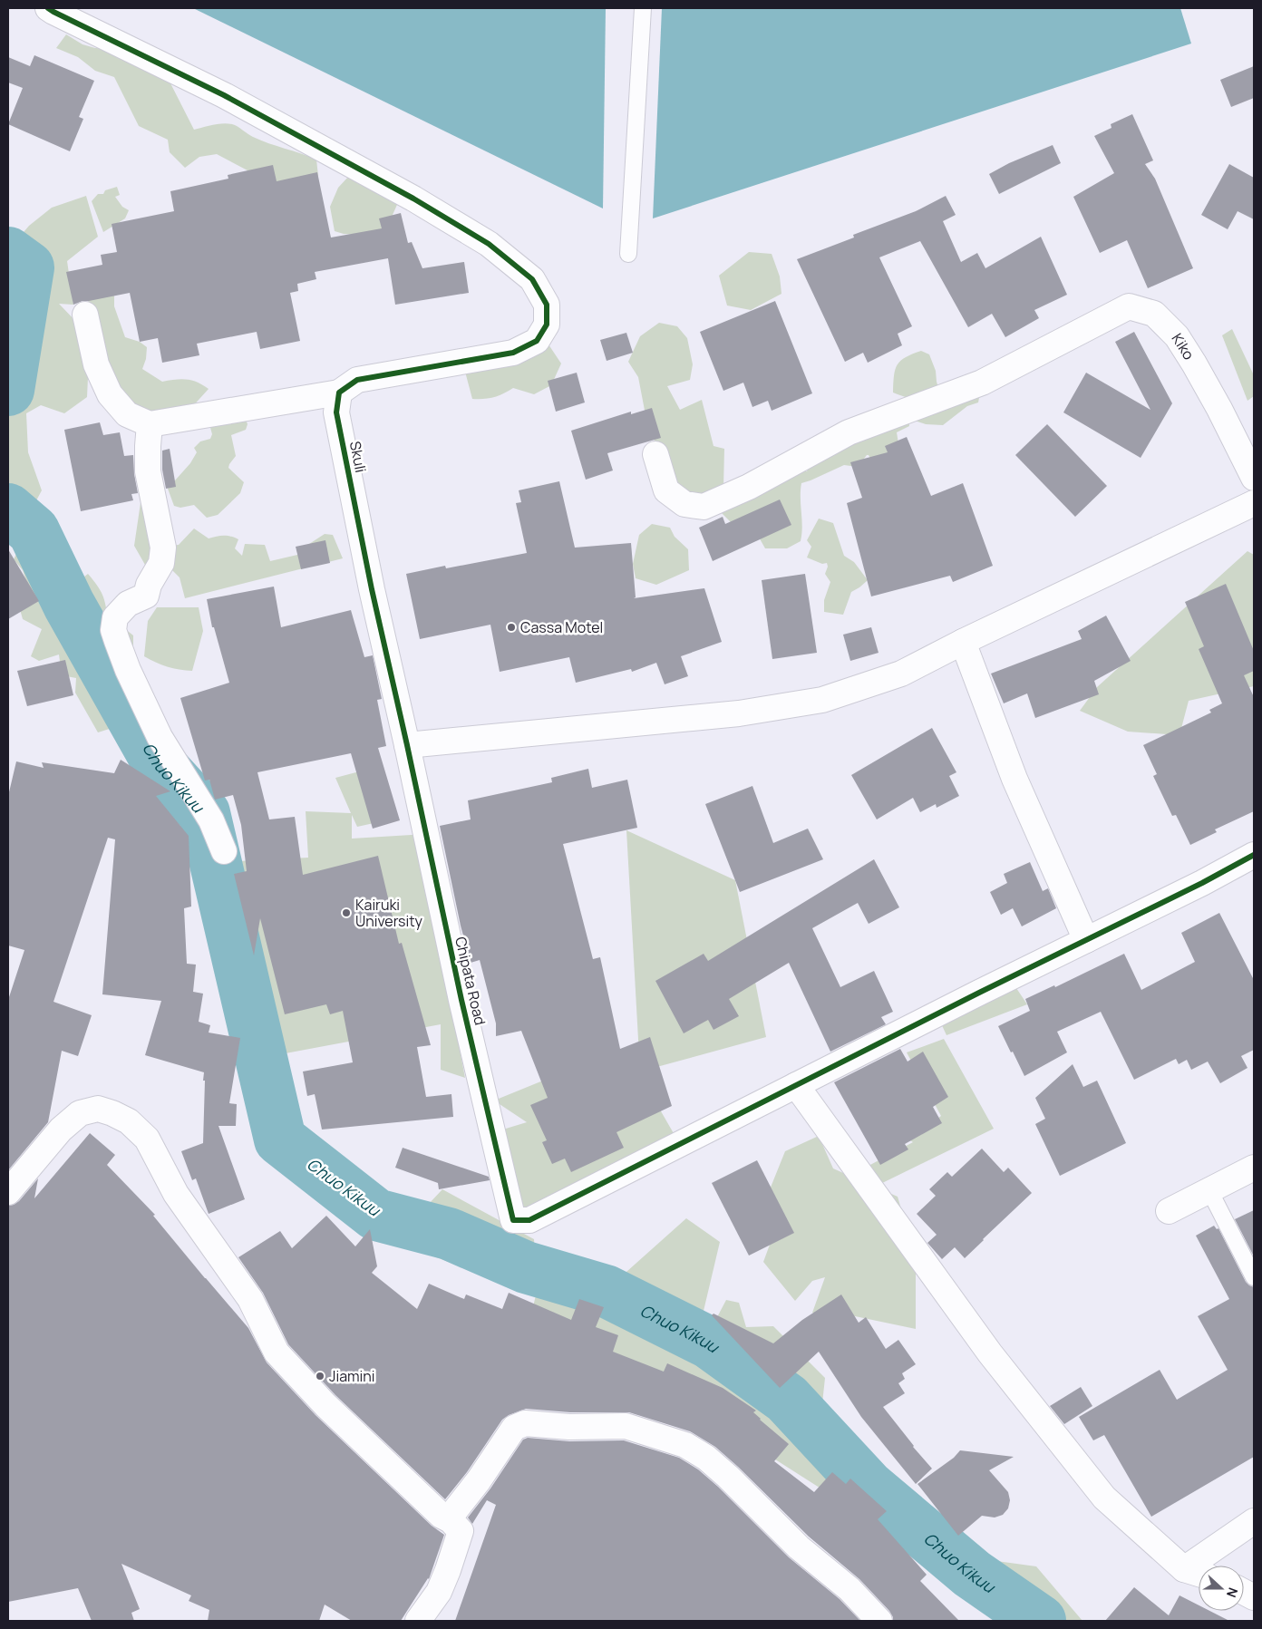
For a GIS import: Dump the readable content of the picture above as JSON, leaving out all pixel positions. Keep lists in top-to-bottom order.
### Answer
{
  "streets": {
    "street": ["Kiko", "Skuli", "Chipata Road"]
  },
  "crossings": [
    ["Skuli", "Chipata Road"]
  ],
  "water": ["Chuo Kikuu"],
  "places": ["Cassa Motel", "Kairuki University", "Jiamini"],
  "north": "right"
}
